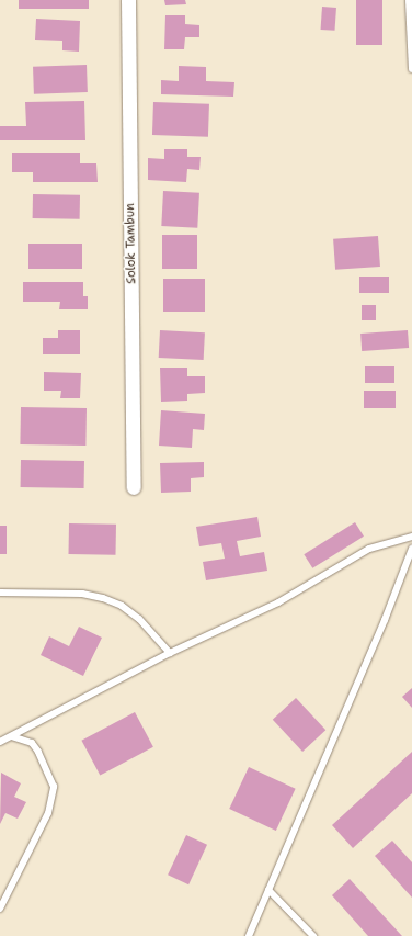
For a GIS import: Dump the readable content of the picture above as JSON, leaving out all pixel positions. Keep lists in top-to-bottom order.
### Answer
{
  "streets": {
    "street": ["Solok Tambun"]
  }
}
